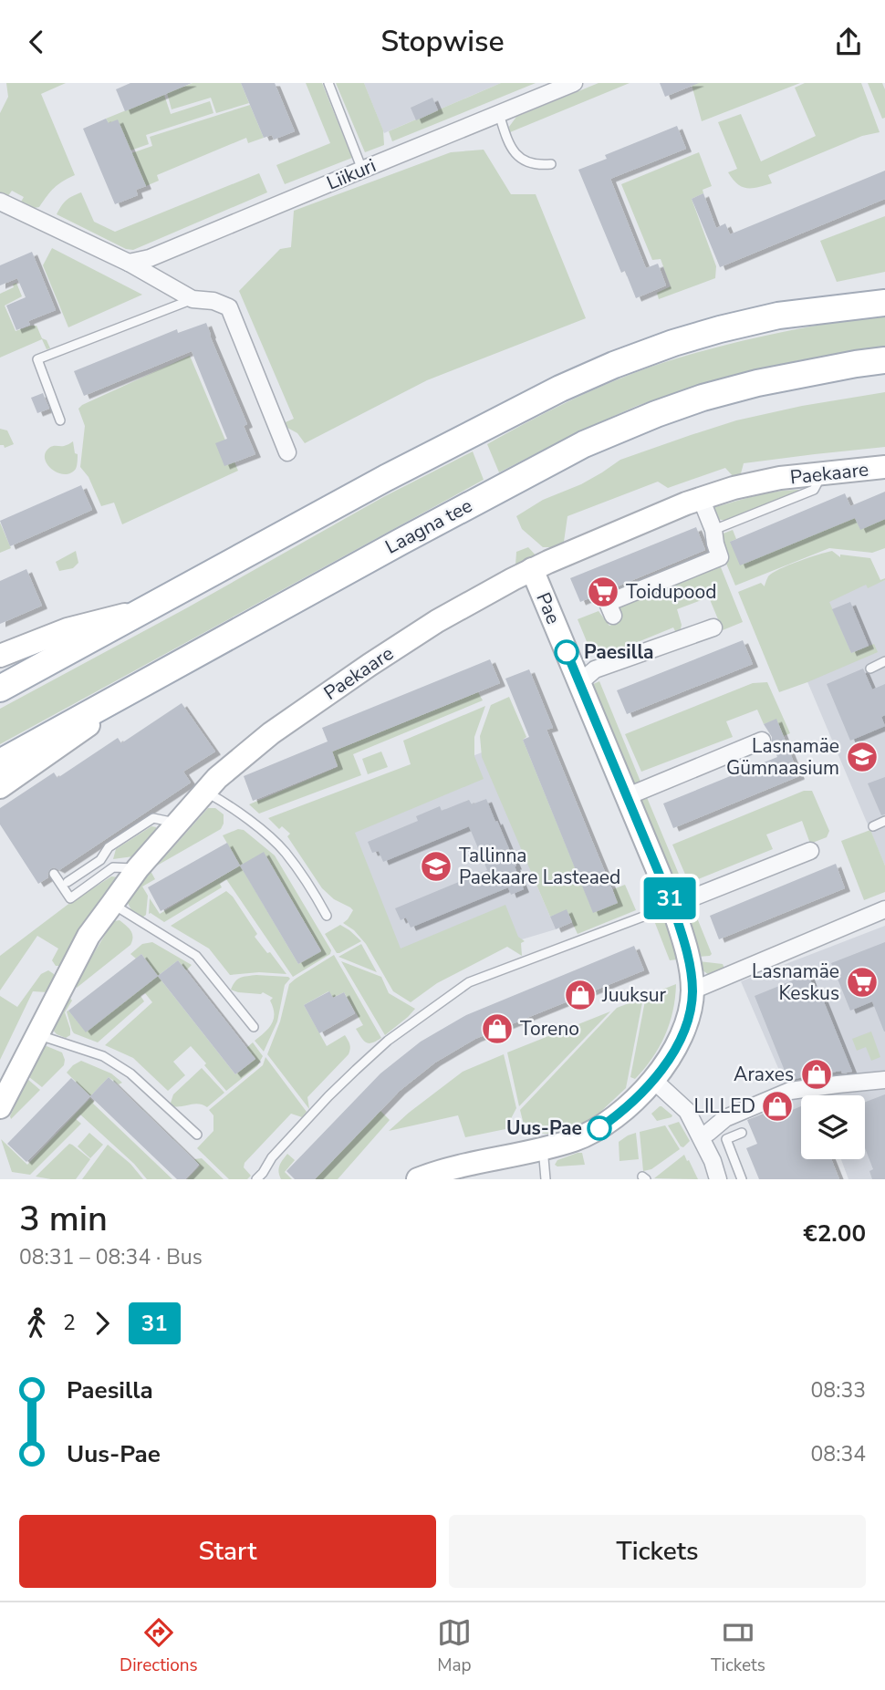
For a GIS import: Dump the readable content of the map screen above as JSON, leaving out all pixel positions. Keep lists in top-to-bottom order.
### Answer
{
  "streets": {
    "main road": ["Laagna tee"],
    "street": ["Liikuri", "Paekaare", "Pae"]
  },
  "crossings": [
    ["Paekaare", "Pae"]
  ],
  "places": {
    "supermarket": ["Toidupood", "Lasnamäe Keskus"],
    "other": ["Paesilla", "Uus-Pae"],
    "school or university": ["Lasnamäe Gümnaasium", "Tallinna Paekaare Lasteaed"],
    "shop": [
      "Juuksur",
      "Toreno",
      "Araxes",
      "LILLED"
    ]
  },
  "lines": ["bus line 31"],
  "page": {
    "header": "Stopwise",
    "on_map": "31",
    "heading": ["3 min", "08:31 – 08:34 · Bus", "€2.00"],
    "legs": ["2", "31"],
    "list": [
      {
        "name": "Paesilla",
        "value": "08:33"
      },
      {
        "name": "Uus-Pae",
        "value": "08:34"
      }
    ],
    "buttons": ["Start", "Tickets"],
    "tabs": ["Directions", "Map", "Tickets"]
  }
}
